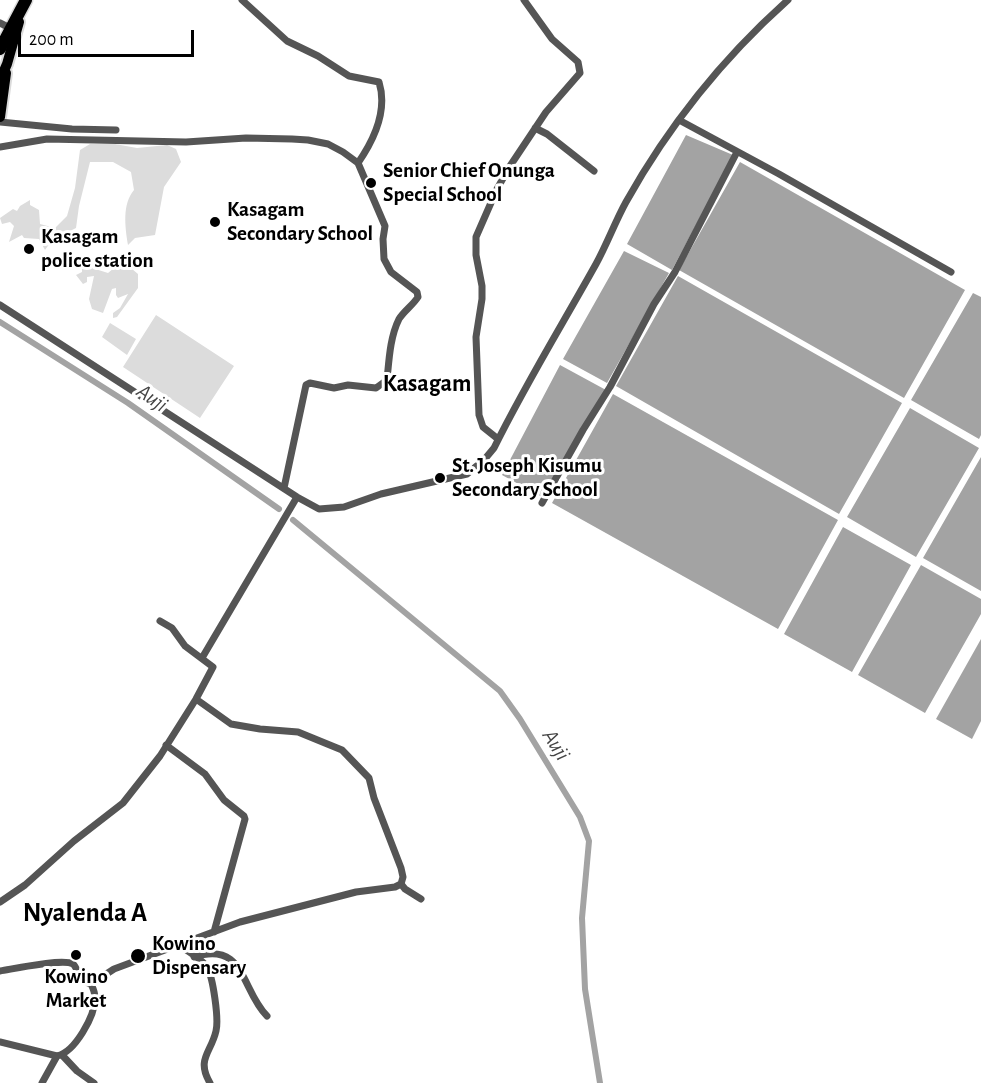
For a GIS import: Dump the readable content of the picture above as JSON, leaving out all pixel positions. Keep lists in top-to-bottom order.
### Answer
{
  "districts": ["Kasagam", "Nyalenda A"],
  "water": ["Auji"],
  "places": [
    "Senior Chief Onunga Special School",
    "Kasagam Secondary School",
    "Kasagam police station",
    "St. Joseph Kisumu Secondary School",
    "Kowino Market",
    "Kowino Dispensary"
  ],
  "scale_bar": "200 m"
}
